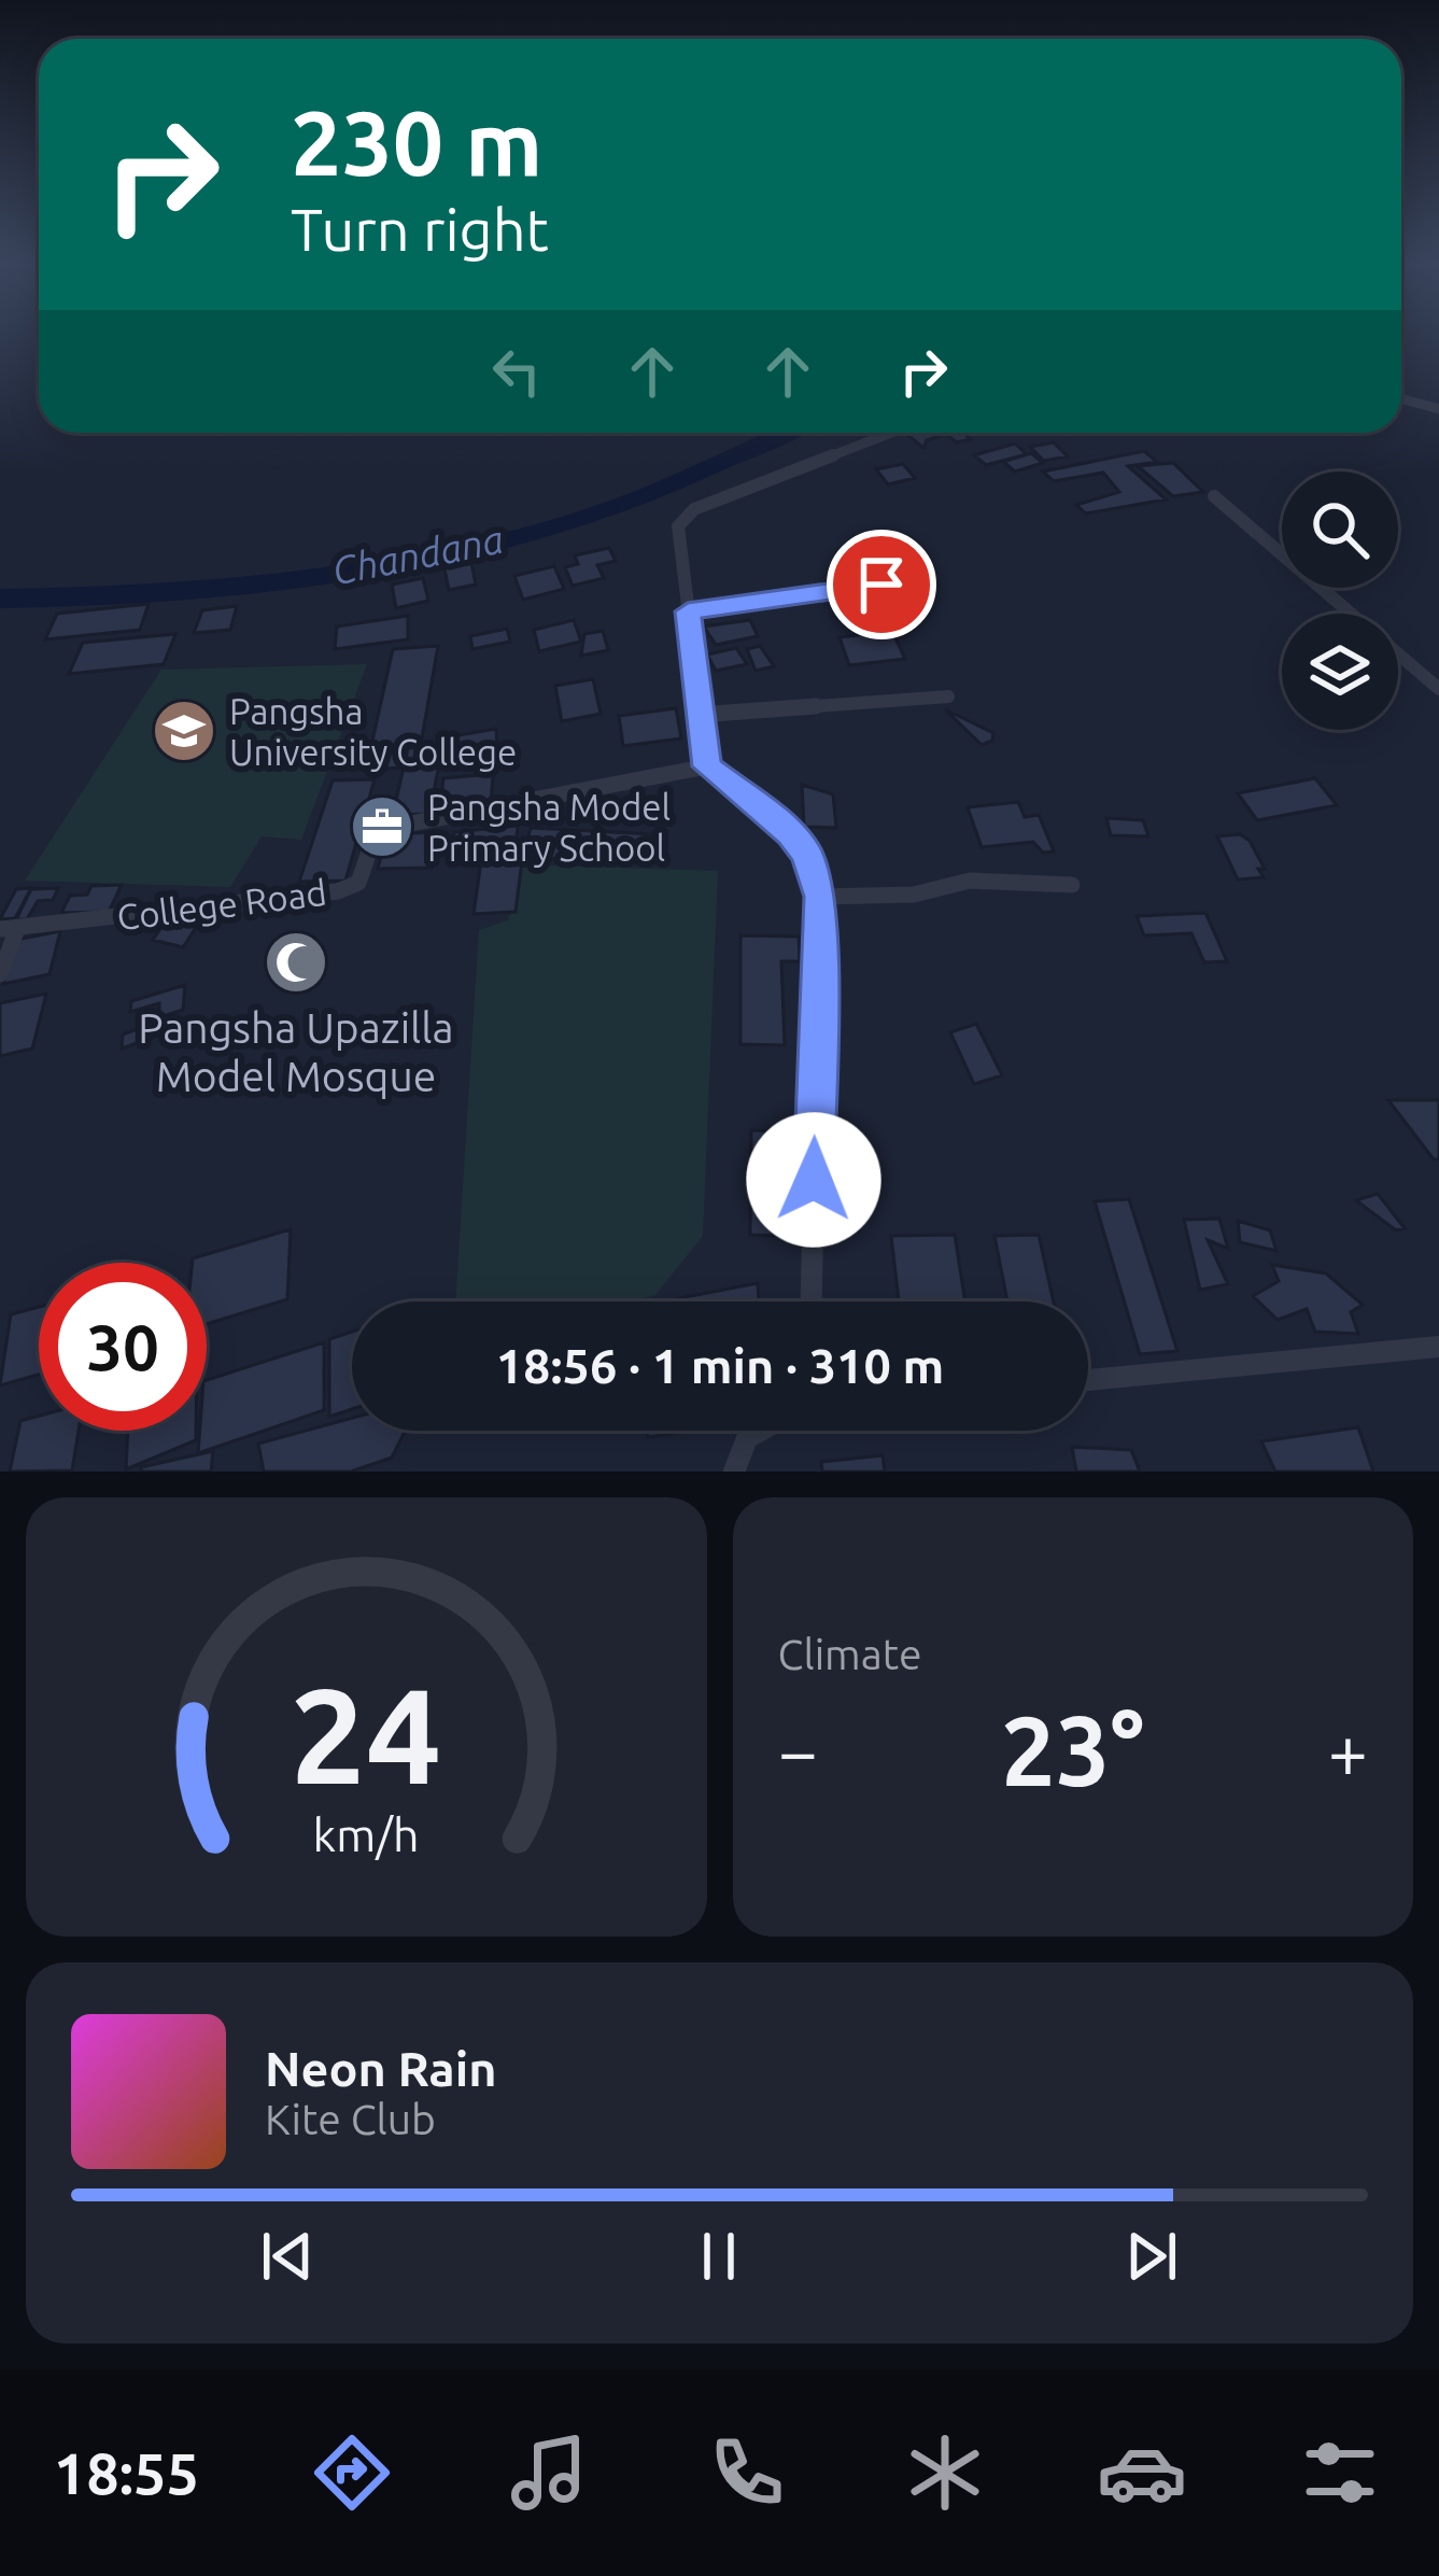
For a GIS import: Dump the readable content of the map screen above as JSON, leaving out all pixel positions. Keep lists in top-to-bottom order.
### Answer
{
  "streets": {
    "street": ["College Road"]
  },
  "water": ["Chandana"],
  "places": {
    "school or university": ["Pangsha University College"],
    "office": ["Pangsha Model Primary School"],
    "mosque": ["Pangsha Upazilla Model Mosque"]
  },
  "page": {
    "turn": ["230 m", "Turn right"],
    "limit": "30",
    "trip": "18:56 · 1 min · 310 m",
    "tile": "Climate",
    "heat": ["−", "23°", "+"],
    "song": ["Neon Rain", "Kite Club"],
    "tabs": "18:55",
    "gauge": ["24", "km/h"]
  }
}
